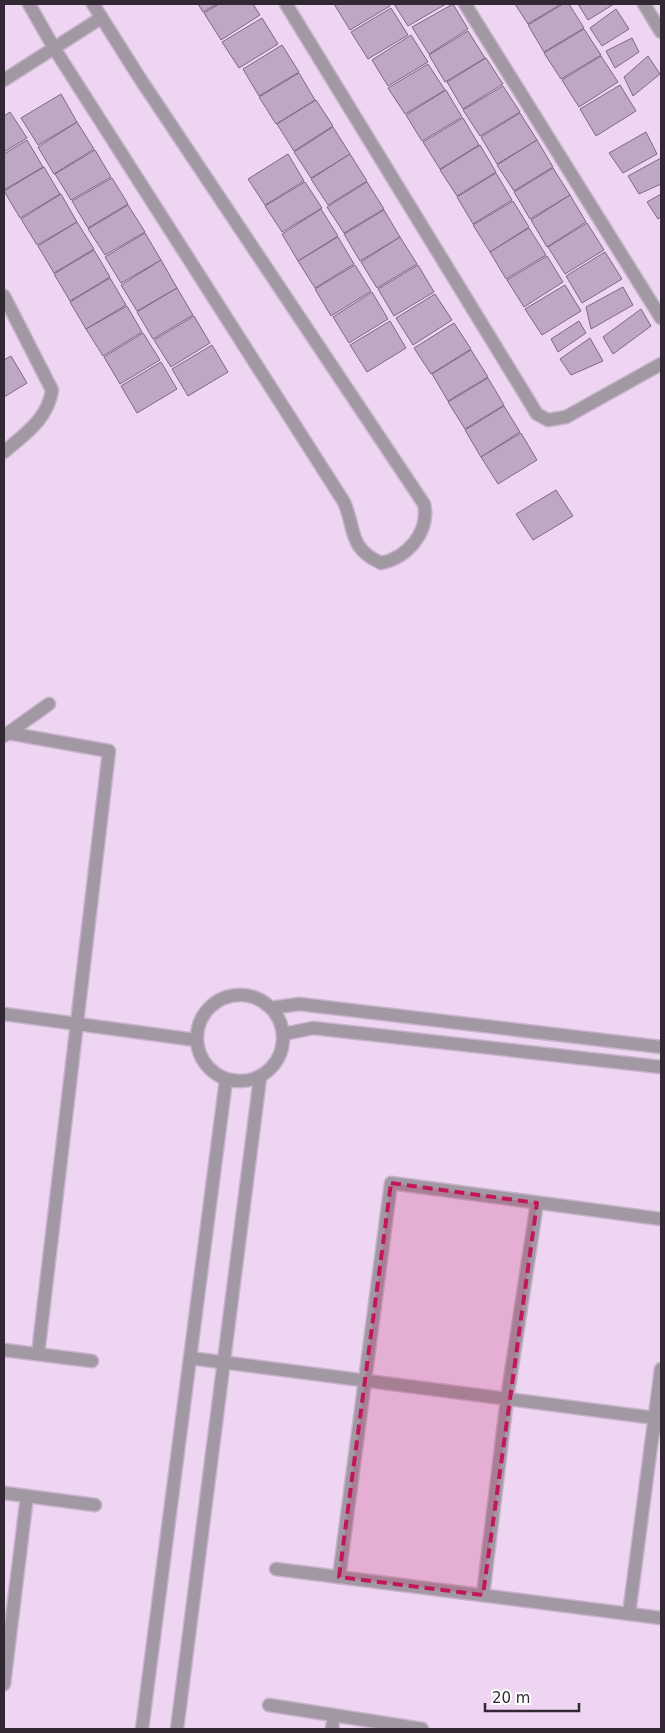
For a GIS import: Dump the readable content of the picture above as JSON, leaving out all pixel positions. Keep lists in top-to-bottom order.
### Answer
{
  "scale_bar": "20 m"
}
